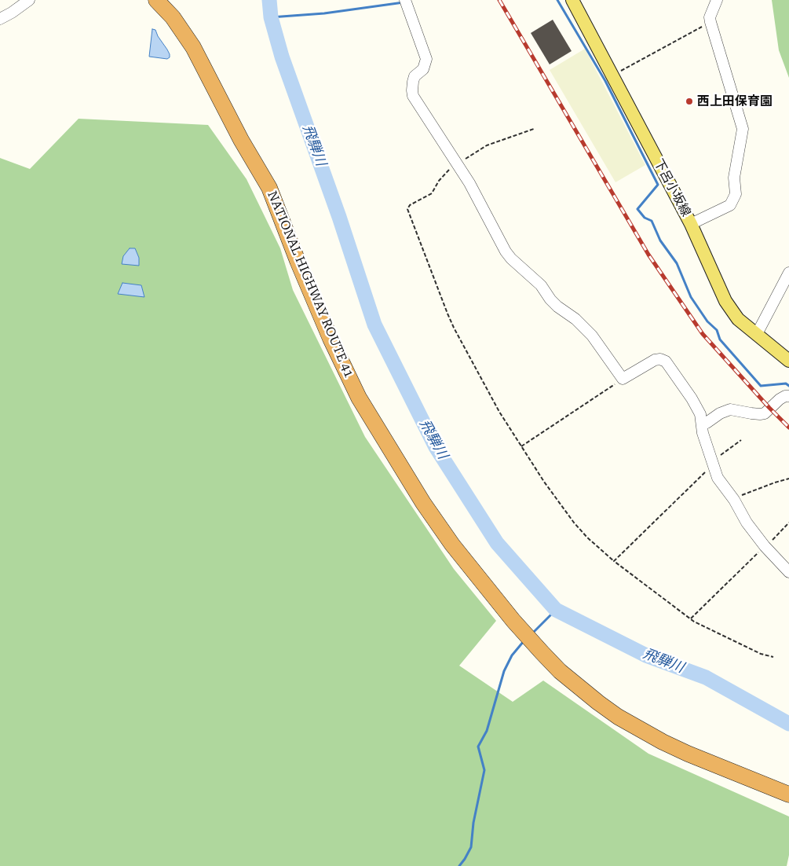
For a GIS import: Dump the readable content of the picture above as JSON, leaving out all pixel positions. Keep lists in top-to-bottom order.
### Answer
{
  "streets": {
    "highway": ["NATIONAL HIGHWAY ROUTE 41"],
    "main road": ["下呂小坂線"]
  },
  "water": ["飛騨川"],
  "places": ["西上田保育園"]
}
